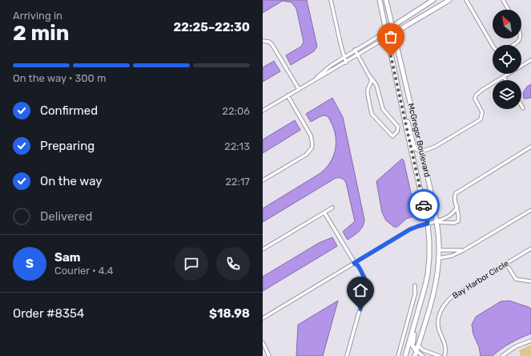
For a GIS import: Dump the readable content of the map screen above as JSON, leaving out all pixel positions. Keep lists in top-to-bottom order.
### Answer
{
  "streets": {
    "main road": ["McGregor Boulevard"],
    "street": ["Bay Harbor Circle"]
  },
  "north": "top left",
  "page": {
    "heading": ["2 min", "Arriving in", "22:25–22:30"],
    "panel": [
      "Sam",
      "Courier · 4.4",
      "Order #8354",
      "$18.98"
    ],
    "bar": "On the way · 300 m",
    "list": [
      ["Confirmed", "22:06"],
      ["Preparing", "22:13"],
      ["On the way", "22:17"],
      "Delivered"
    ],
    "round": "S"
  }
}
